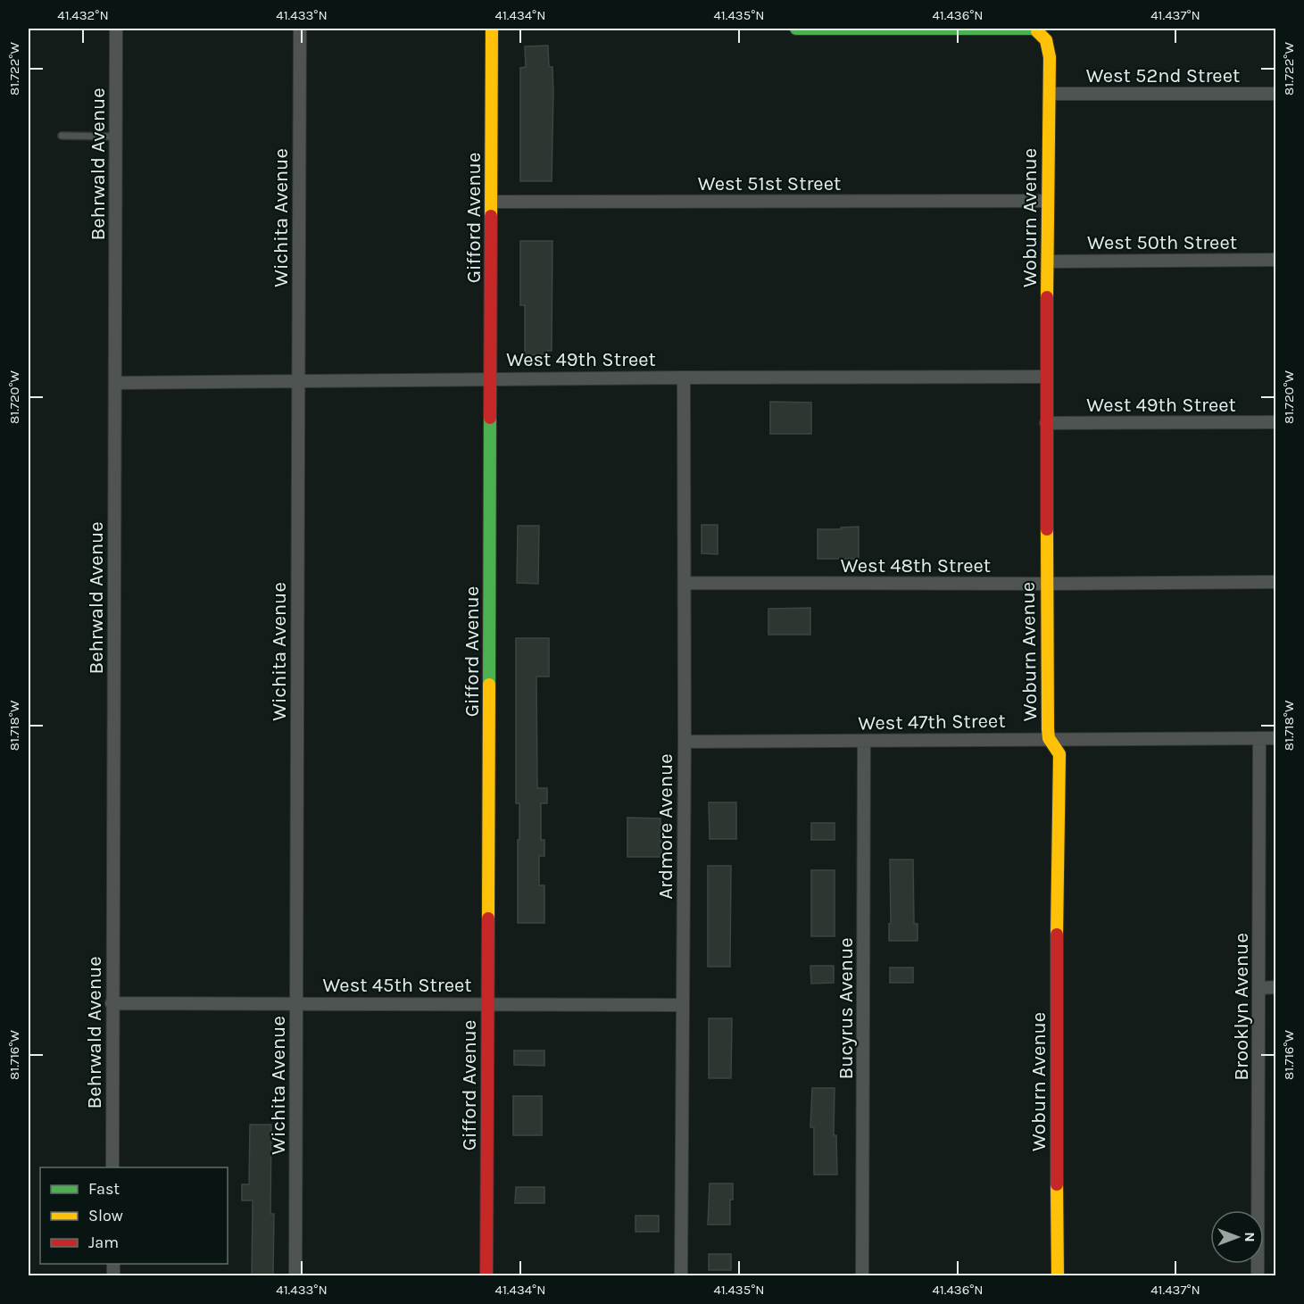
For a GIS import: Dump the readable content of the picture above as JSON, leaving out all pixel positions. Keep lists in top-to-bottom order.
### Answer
{
  "streets": {
    "street": [
      "West 52nd Street",
      "Behrwald Avenue",
      "West 51st Street",
      "Wichita Avenue",
      "Gifford Avenue",
      "Woburn Avenue",
      "West 50th Street",
      "West 49th Street",
      "West 48th Street",
      "West 47th Street",
      "Ardmore Avenue",
      "West 45th Street",
      "Brooklyn Avenue",
      "Bucyrus Avenue"
    ]
  },
  "crossings": [
    ["West 52nd Street", "Woburn Avenue"],
    ["Behrwald Avenue", "West 49th Street"],
    ["Behrwald Avenue", "West 45th Street"],
    ["West 51st Street", "Gifford Avenue"],
    ["West 51st Street", "Woburn Avenue"],
    ["Wichita Avenue", "West 49th Street"],
    ["Wichita Avenue", "West 45th Street"],
    ["Gifford Avenue", "West 49th Street"],
    ["Gifford Avenue", "West 45th Street"],
    ["Woburn Avenue", "West 50th Street"],
    ["Woburn Avenue", "West 49th Street"],
    ["Woburn Avenue", "West 48th Street"],
    ["Woburn Avenue", "West 47th Street"],
    ["West 49th Street", "Ardmore Avenue"],
    ["West 48th Street", "Ardmore Avenue"],
    ["West 47th Street", "Ardmore Avenue"],
    ["West 47th Street", "Brooklyn Avenue"],
    ["West 47th Street", "Bucyrus Avenue"],
    ["Ardmore Avenue", "West 45th Street"]
  ],
  "legend": ["Fast", "Slow", "Jam"],
  "north": "right",
  "coordinates": [
    "41.432°N",
    "41.433°N",
    "41.434°N",
    "41.435°N",
    "41.436°N",
    "41.437°N",
    "81.722°W",
    "81.720°W",
    "81.718°W",
    "81.716°W"
  ]
}
